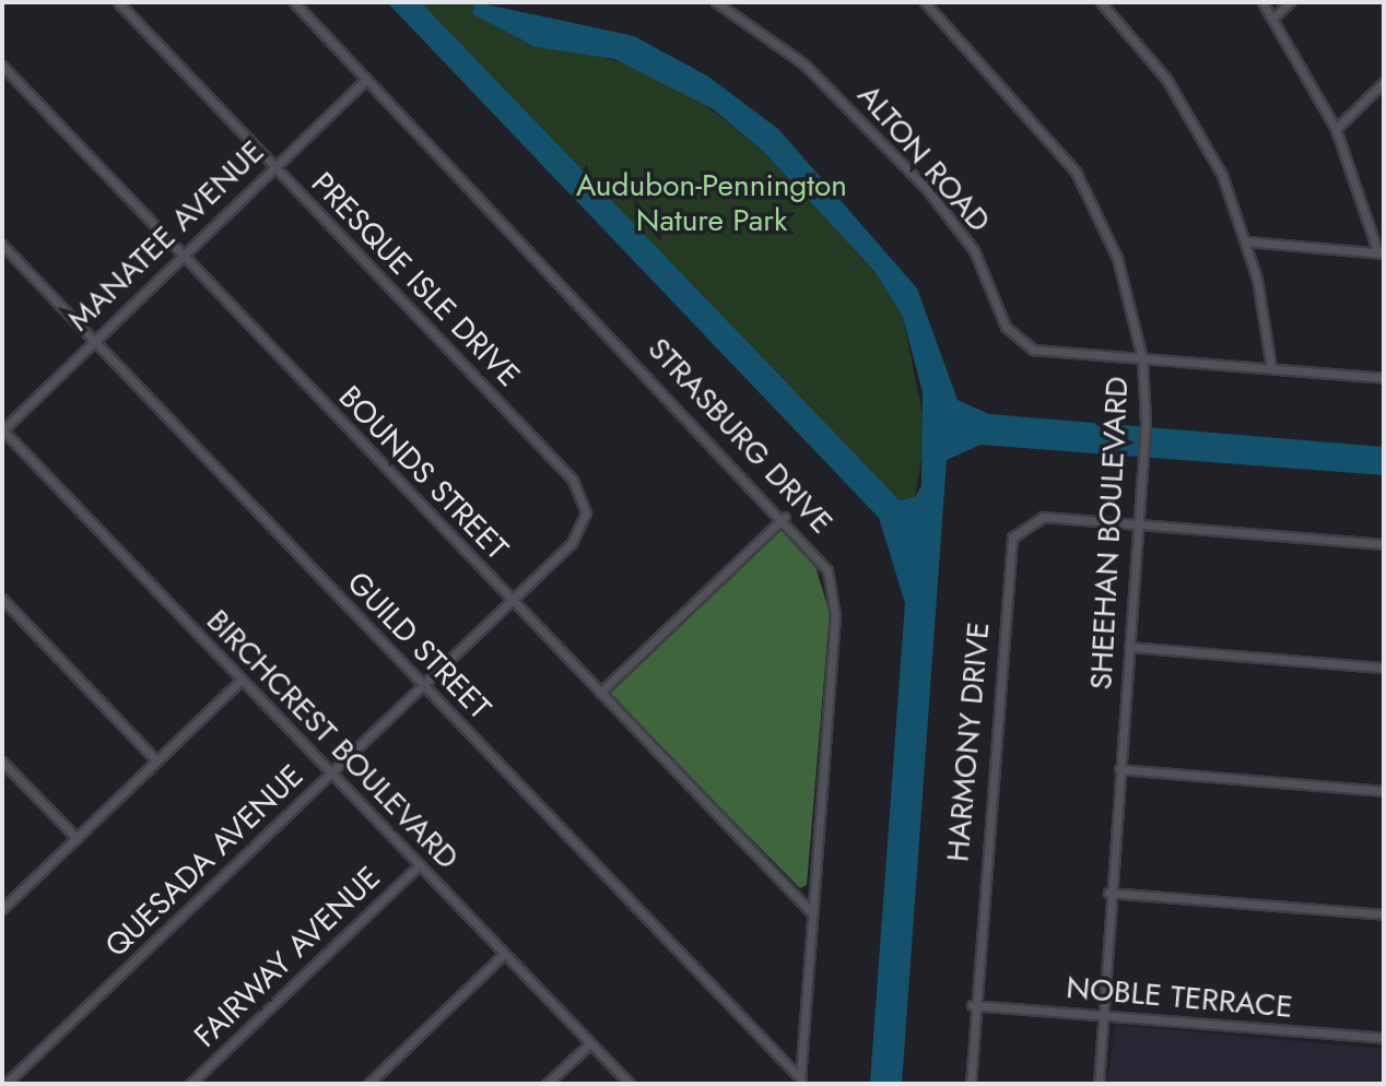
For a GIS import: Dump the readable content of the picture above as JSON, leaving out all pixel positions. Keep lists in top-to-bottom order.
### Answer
{
  "streets": {
    "street": [
      "ALTON ROAD",
      "MANATEE AVENUE",
      "PRESQUE ISLE DRIVE",
      "STRASBURG DRIVE",
      "BOUNDS STREET",
      "SHEEHAN BOULEVARD",
      "GUILD STREET",
      "BIRCHCREST BOULEVARD",
      "HARMONY DRIVE",
      "QUESADA AVENUE",
      "FAIRWAY AVENUE",
      "NOBLE TERRACE"
    ]
  },
  "crossings": [
    ["ALTON ROAD", "SHEEHAN BOULEVARD"],
    ["MANATEE AVENUE", "PRESQUE ISLE DRIVE"],
    ["MANATEE AVENUE", "STRASBURG DRIVE"],
    ["MANATEE AVENUE", "BOUNDS STREET"],
    ["MANATEE AVENUE", "GUILD STREET"],
    ["MANATEE AVENUE", "BIRCHCREST BOULEVARD"],
    ["PRESQUE ISLE DRIVE", "BOUNDS STREET"],
    ["PRESQUE ISLE DRIVE", "QUESADA AVENUE"],
    ["STRASBURG DRIVE", "BOUNDS STREET"],
    ["STRASBURG DRIVE", "GUILD STREET"],
    ["BOUNDS STREET", "QUESADA AVENUE"],
    ["SHEEHAN BOULEVARD", "HARMONY DRIVE"],
    ["SHEEHAN BOULEVARD", "NOBLE TERRACE"],
    ["GUILD STREET", "QUESADA AVENUE"],
    ["BIRCHCREST BOULEVARD", "QUESADA AVENUE"],
    ["BIRCHCREST BOULEVARD", "FAIRWAY AVENUE"],
    ["HARMONY DRIVE", "NOBLE TERRACE"]
  ],
  "parks": ["Audubon-Pennington Nature Park"]
}
